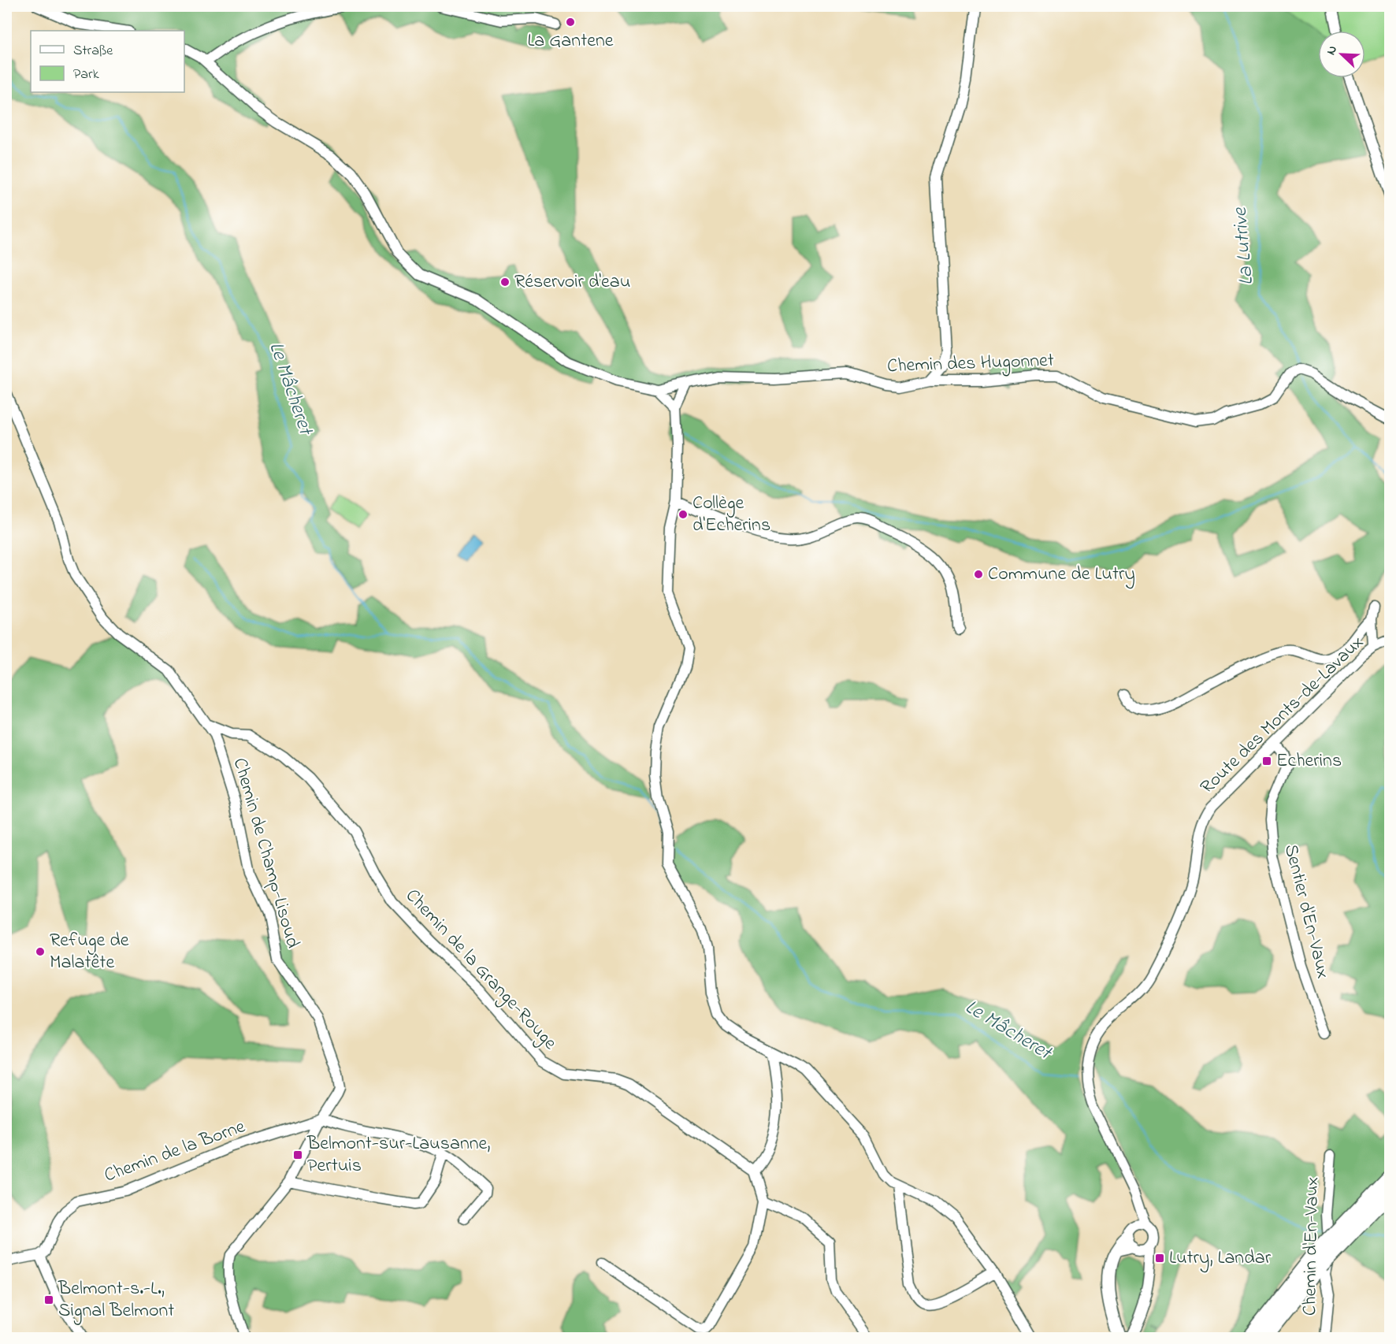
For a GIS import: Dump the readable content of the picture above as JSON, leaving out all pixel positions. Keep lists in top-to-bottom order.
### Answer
{
  "streets": {
    "street": [
      "Chemin des Hugonnet",
      "Route des Monts-de-Lavaux",
      "Chemin de Champ-Lisoud",
      "Sentier d'En-Vaux",
      "Chemin de la Grange-Rouge",
      "Chemin de la Borne",
      "Chemin d'En-Vaux"
    ]
  },
  "crossings": [
    ["Route des Monts-de-Lavaux", "Sentier d'En-Vaux"],
    ["Chemin de Champ-Lisoud", "Chemin de la Borne"]
  ],
  "water": ["La Lutrive", "Le Mâcheret"],
  "places": {
    "other": [
      "La Gantene",
      "Réservoir d'eau",
      "Collège d'Echerins",
      "Commune de Lutry",
      "Refuge de Malatête"
    ],
    "transit": [
      "Echerins",
      "Belmont-sur-Lausanne, Pertuis",
      "Lutry, Landar",
      "Belmont-s.-L., Signal Belmont"
    ]
  },
  "legend": ["Straße", "Park"],
  "north": "top left"
}
